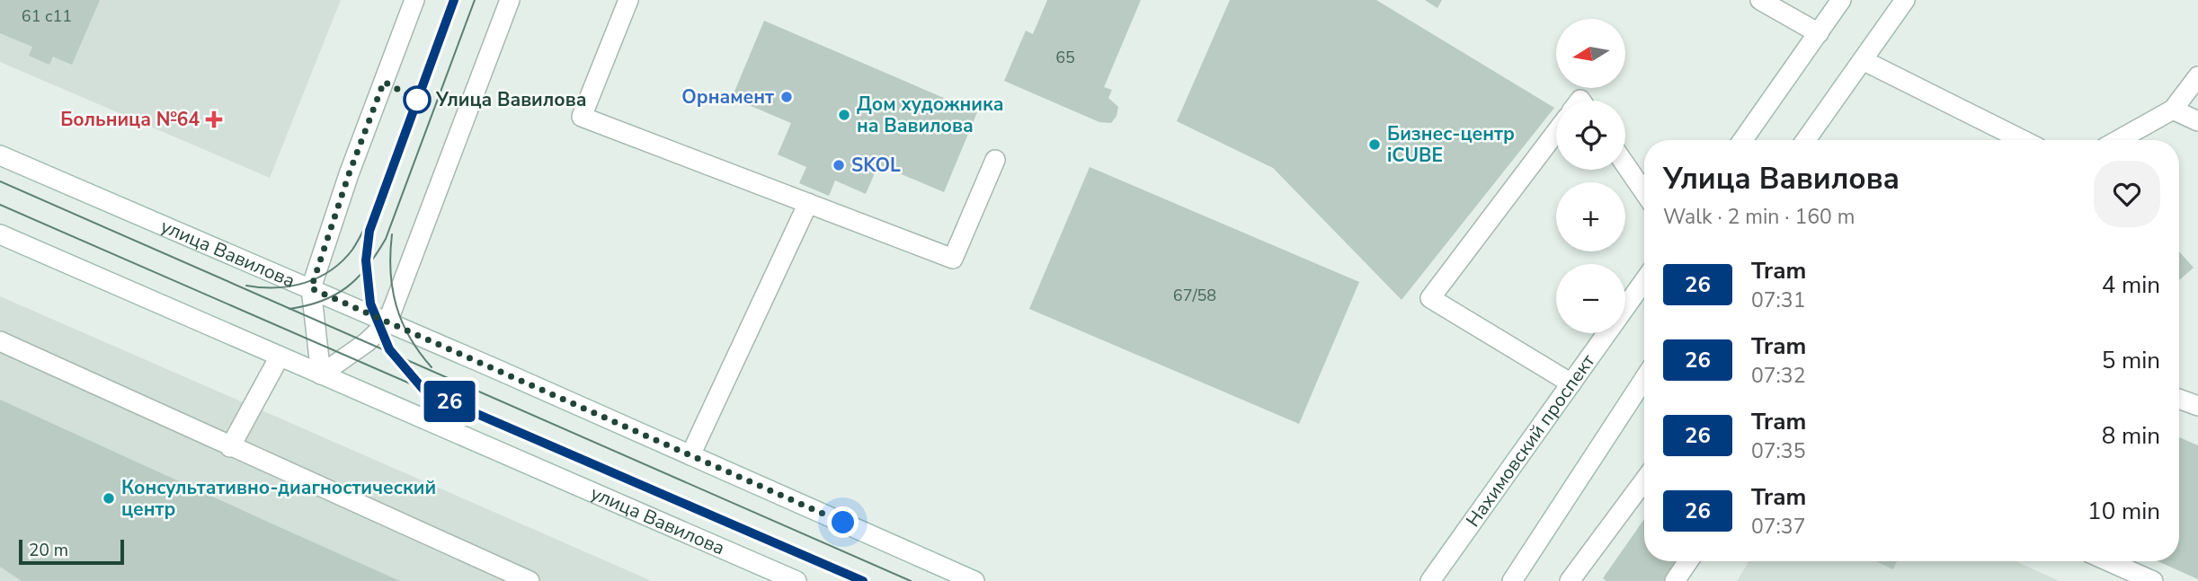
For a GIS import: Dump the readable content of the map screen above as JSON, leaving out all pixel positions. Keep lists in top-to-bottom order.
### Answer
{
  "streets": {
    "main road": ["улица Вавилова", "Нахимовский проспект"]
  },
  "places": {
    "other": [
      "Орнамент",
      "Улица Вавилова",
      "Дом художника на Вавилова",
      "Бизнес-центр iCUBE",
      "SKOL",
      "Консультативно-диагностический центр"
    ],
    "health": ["Больница №64"]
  },
  "lines": ["tram line 26"],
  "house_numbers": ["61 с11", "65", "67/58"],
  "scale_bar": "20 m",
  "north": "left",
  "page": {
    "on_map": "26",
    "map_buttons": ["+", "−"],
    "heading": ["Улица Вавилова", "Walk · 2 min · 160 m"],
    "list": [
      {
        "mark": "26",
        "name": "Tram",
        "note": "07:31",
        "value": "4 min"
      },
      {
        "mark": "26",
        "name": "Tram",
        "note": "07:32",
        "value": "5 min"
      },
      {
        "mark": "26",
        "name": "Tram",
        "note": "07:35",
        "value": "8 min"
      },
      {
        "mark": "26",
        "name": "Tram",
        "note": "07:37",
        "value": "10 min"
      }
    ],
    "scale": "20 m"
  }
}
